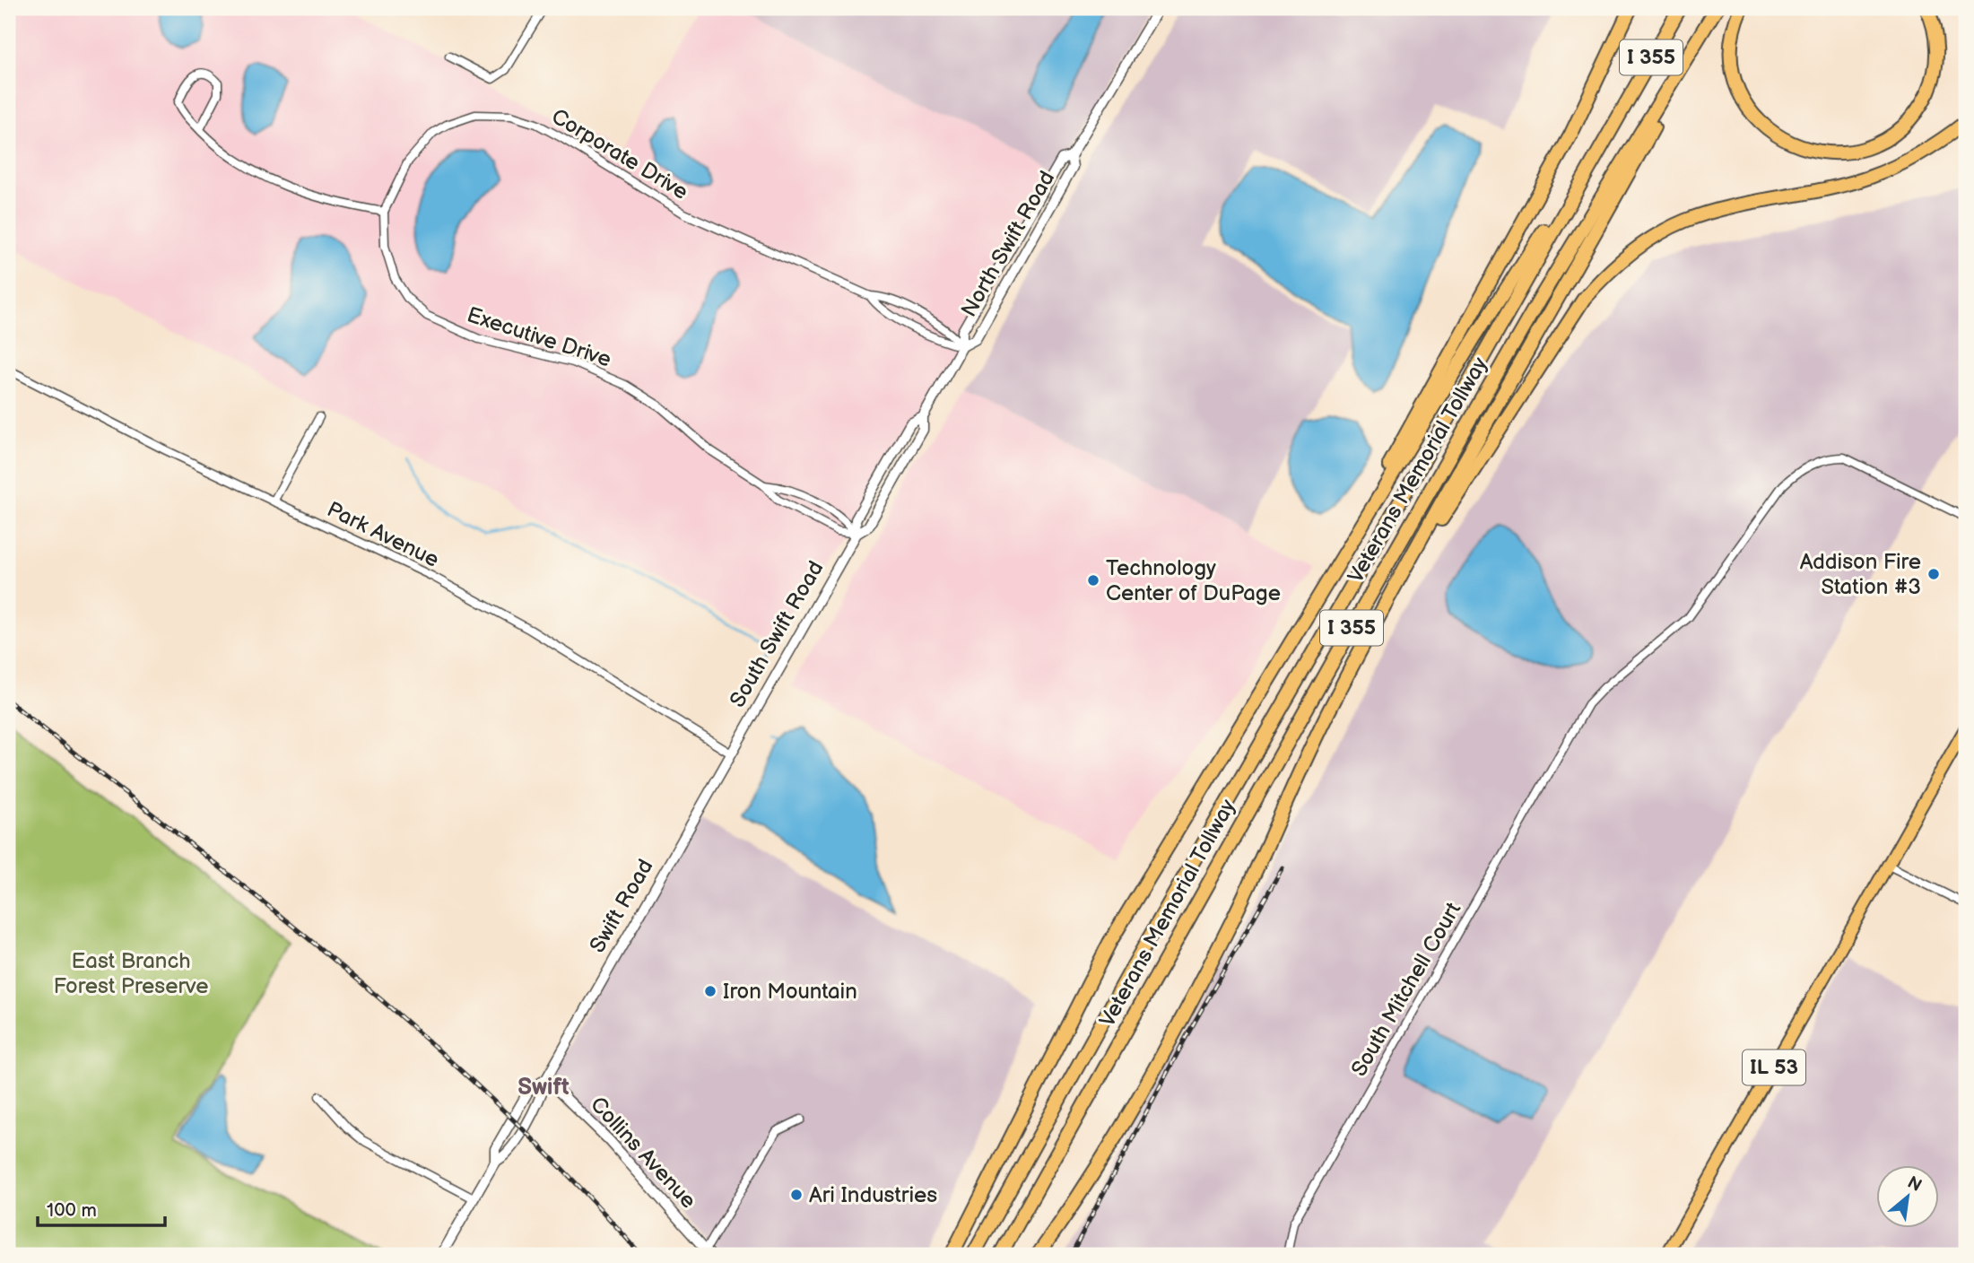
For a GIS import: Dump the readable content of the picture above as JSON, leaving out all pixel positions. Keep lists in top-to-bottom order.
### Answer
{
  "streets": {
    "highway": ["I 355", "Veterans Memorial Tollway"],
    "main road": ["IL 53"],
    "street": [
      "Corporate Drive",
      "North Swift Road",
      "Executive Drive",
      "Park Avenue",
      "South Swift Road",
      "Swift Road",
      "South Mitchell Court",
      "Collins Avenue"
    ]
  },
  "crossings": [
    ["Corporate Drive", "North Swift Road"],
    ["Corporate Drive", "Executive Drive"],
    ["Corporate Drive", "South Swift Road"],
    ["North Swift Road", "South Swift Road"],
    ["Executive Drive", "South Swift Road"],
    ["Park Avenue", "South Swift Road"],
    ["Park Avenue", "Swift Road"],
    ["South Swift Road", "Swift Road"],
    ["Swift Road", "Collins Avenue"]
  ],
  "districts": ["Swift"],
  "parks": ["East Branch Forest Preserve"],
  "places": [
    "Addison Fire Station #3",
    "Technology Center of DuPage",
    "Iron Mountain",
    "Ari Industries"
  ],
  "scale_bar": "100 m",
  "north": "top right"
}
